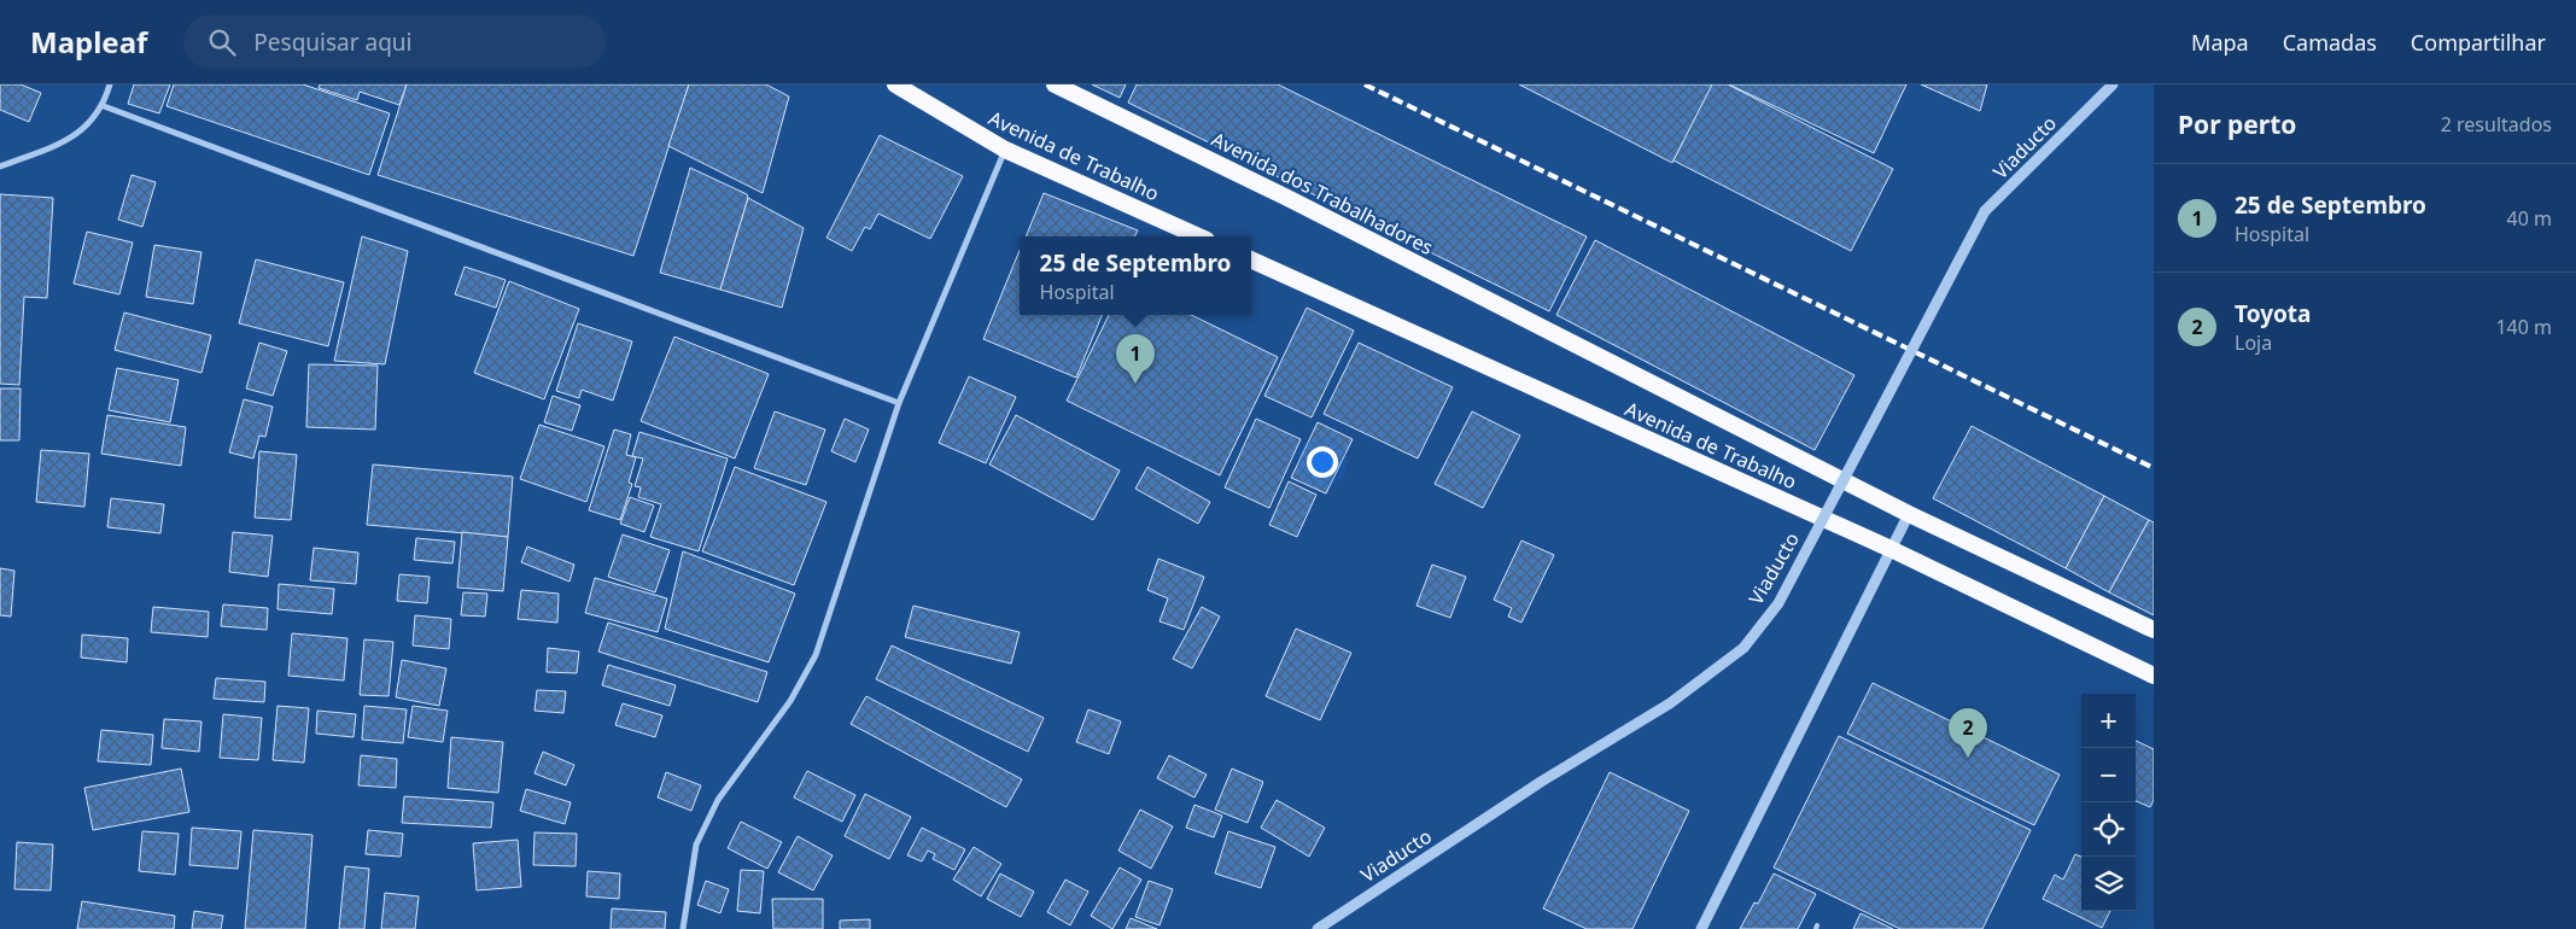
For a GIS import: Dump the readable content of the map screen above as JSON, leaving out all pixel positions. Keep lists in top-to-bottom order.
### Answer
{
  "streets": {
    "highway": ["Avenida de Trabalho", "Avenida dos Trabalhadores"],
    "street": ["Viaducto"]
  },
  "crossings": [
    ["Avenida de Trabalho", "Avenida dos Trabalhadores"]
  ],
  "page": {
    "header": "Mapleaf",
    "search": "Pesquisar aqui",
    "nav": ["Mapa", "Camadas", "Compartilhar"],
    "heading": ["Por perto", "2 resultados"],
    "list": [
      {
        "mark": "1",
        "name": "25 de Septembro",
        "note": "Hospital",
        "value": "40 m"
      },
      {
        "mark": "2",
        "name": "Toyota",
        "note": "Loja",
        "value": "140 m"
      }
    ],
    "popup": ["25 de Septembro", "Hospital"],
    "pins": ["1", "2"],
    "map_buttons": ["+", "−"]
  }
}
